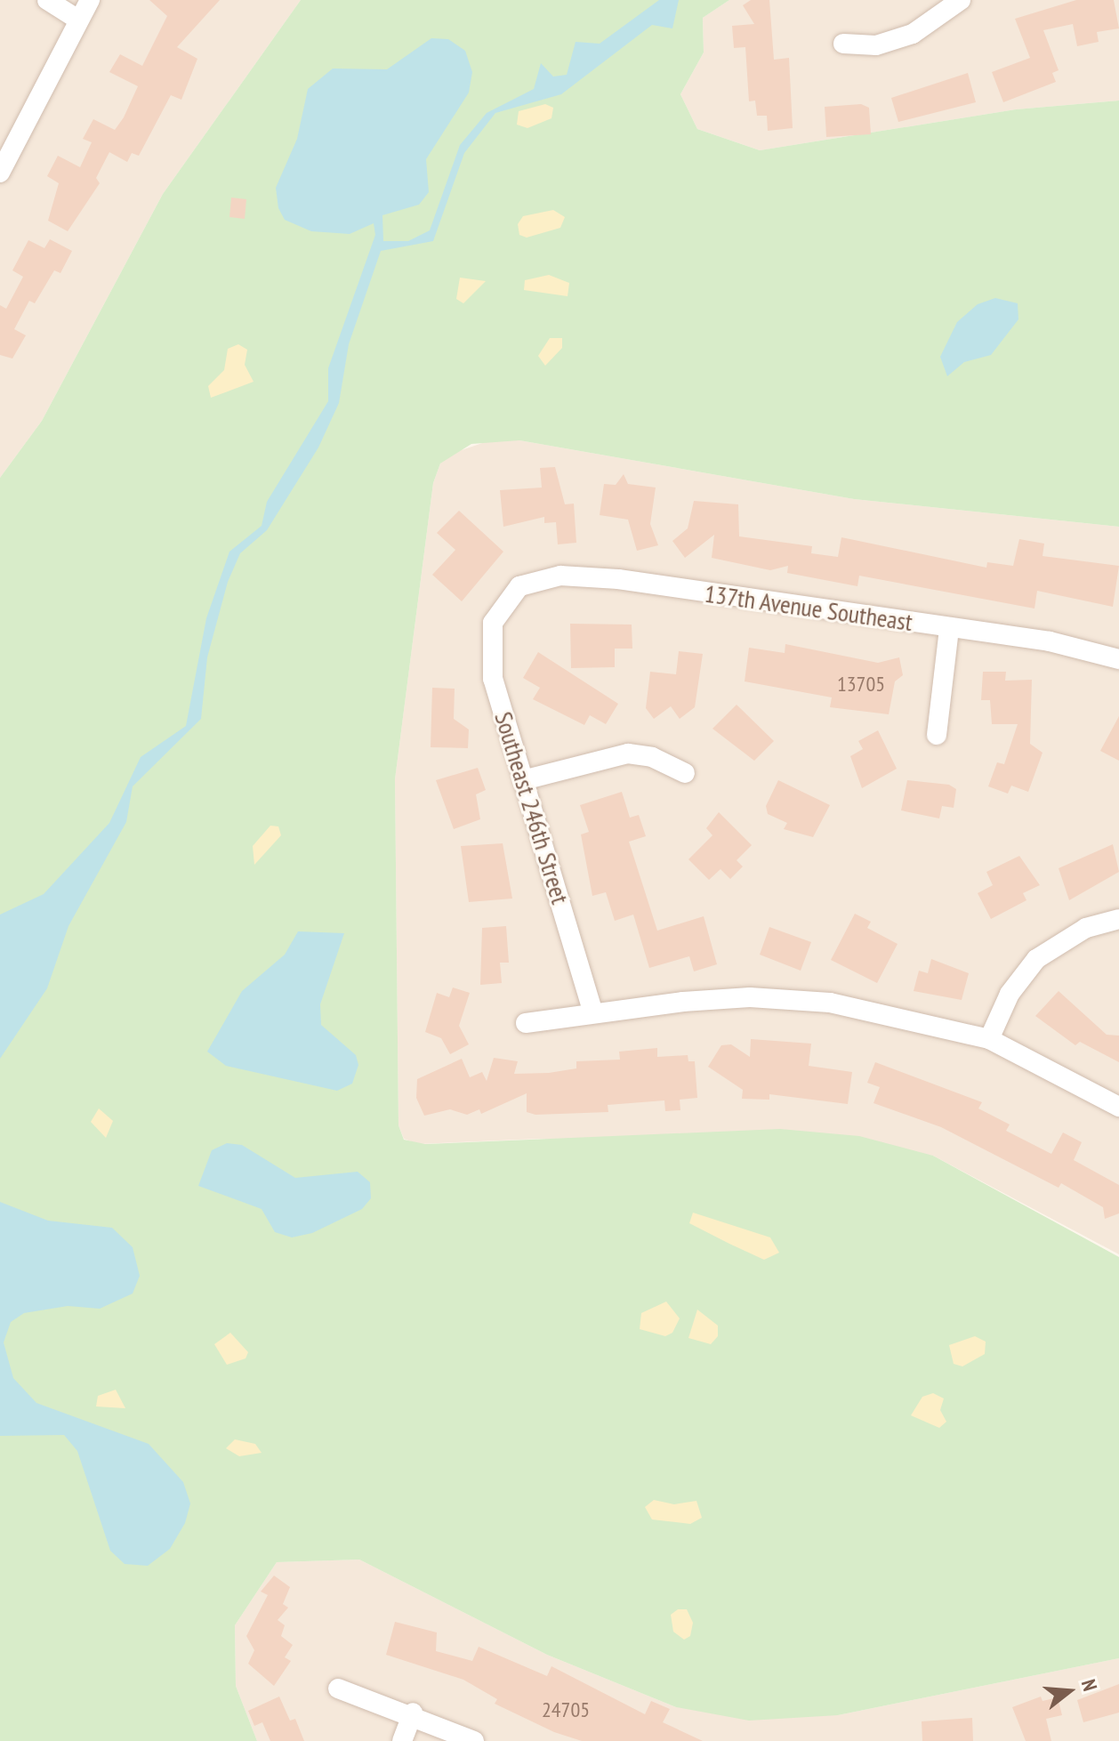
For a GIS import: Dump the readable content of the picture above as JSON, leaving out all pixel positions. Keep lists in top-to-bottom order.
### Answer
{
  "streets": {
    "street": ["137th Avenue Southeast", "Southeast 246th Street"]
  },
  "crossings": [
    ["137th Avenue Southeast", "Southeast 246th Street"]
  ],
  "house_numbers": ["13705", "24705"],
  "north": "right"
}
